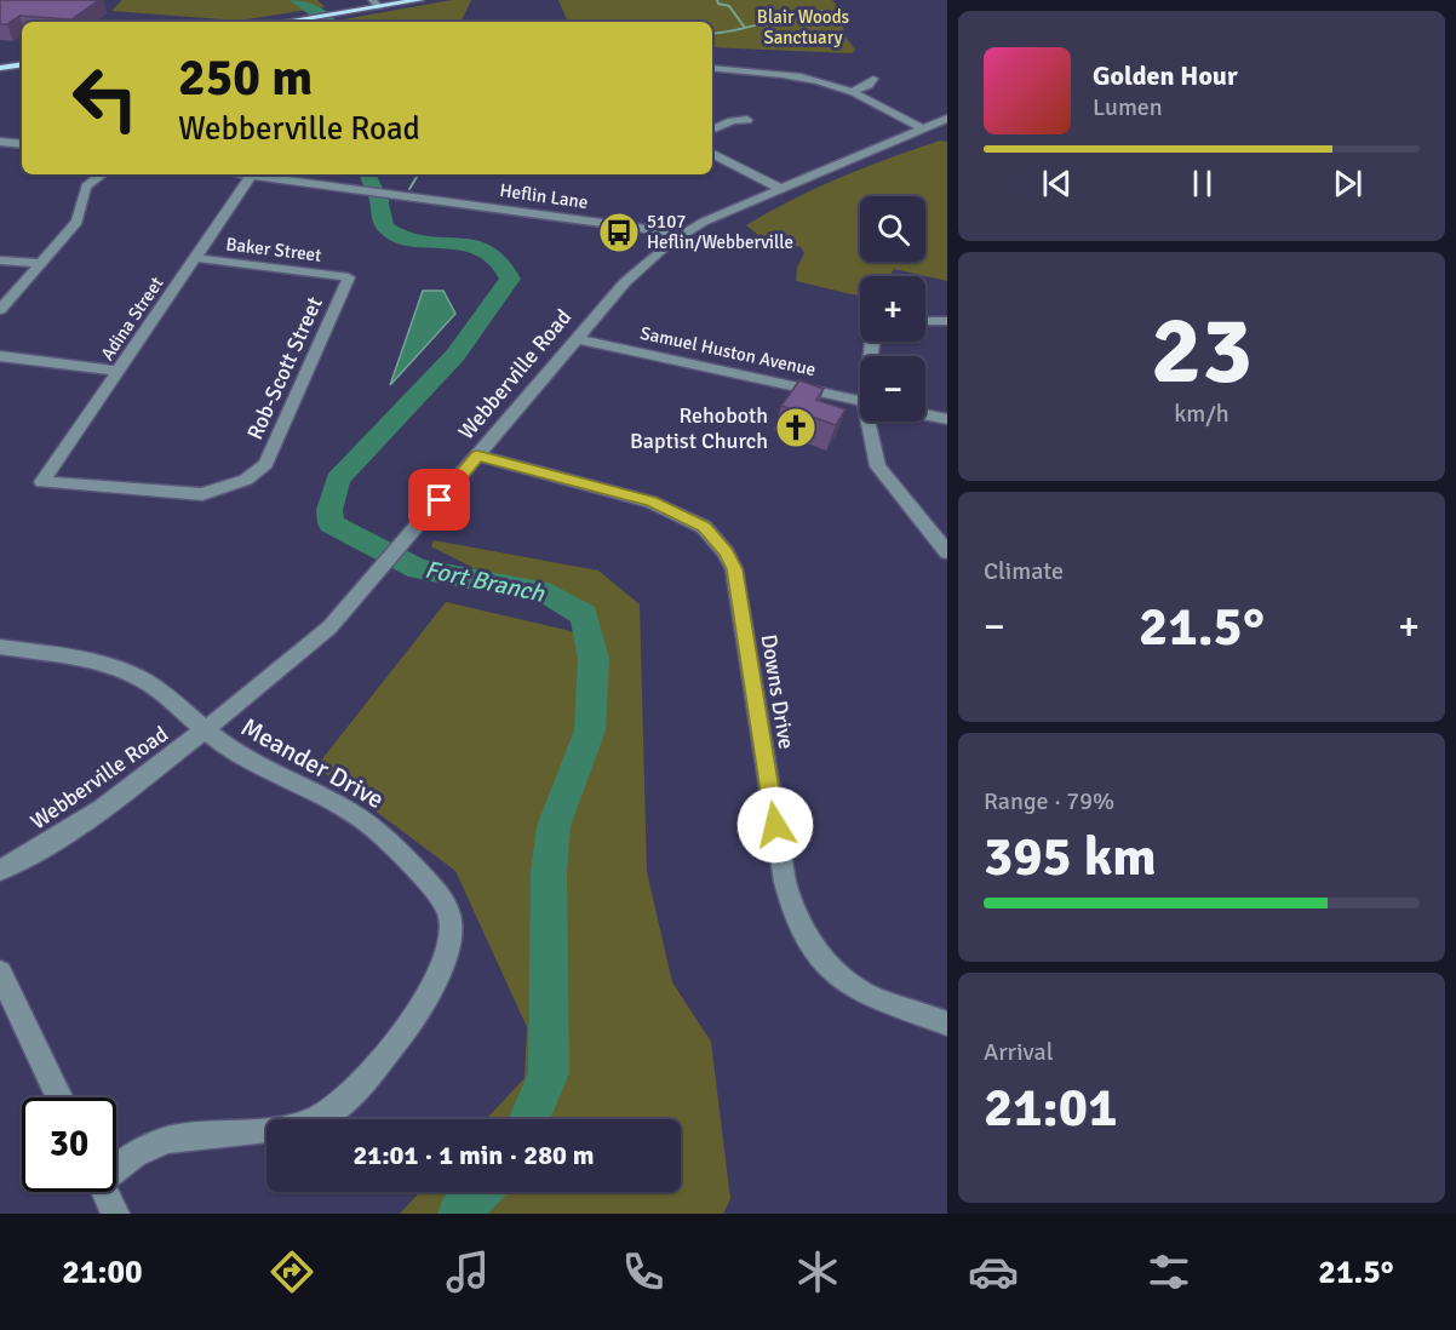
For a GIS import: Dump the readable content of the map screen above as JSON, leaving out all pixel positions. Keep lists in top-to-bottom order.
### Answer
{
  "streets": {
    "street": [
      "Heflin Lane",
      "Baker Street",
      "Adina Street",
      "Samuel Huston Avenue",
      "Rob-Scott Street",
      "Webberville Road",
      "Downs Drive",
      "Meander Drive"
    ]
  },
  "crossings": [
    ["Heflin Lane", "Adina Street"],
    ["Heflin Lane", "Webberville Road"],
    ["Baker Street", "Adina Street"],
    ["Baker Street", "Rob-Scott Street"],
    ["Adina Street", "Rob-Scott Street"],
    ["Samuel Huston Avenue", "Webberville Road"],
    ["Webberville Road", "Downs Drive"],
    ["Webberville Road", "Meander Drive"]
  ],
  "water": ["Fort Branch"],
  "parks": ["Blair Woods Sanctuary"],
  "places": {
    "bus stop": ["5107 Heflin/Webberville"],
    "church": ["Rehoboth Baptist Church"]
  },
  "page": {
    "turn": ["250 m", "Webberville Road"],
    "song": ["Golden Hour", "Lumen"],
    "map_buttons": ["+", "−"],
    "tile": [
      ["23", "km/h"],
      "Climate",
      ["Range · 79%", "395 km"],
      ["Arrival", "21:01"]
    ],
    "heat": ["−", "21.5°", "+"],
    "limit": "30",
    "trip": "21:01 · 1 min · 280 m",
    "tabs": ["21:00", "21.5°"]
  }
}
